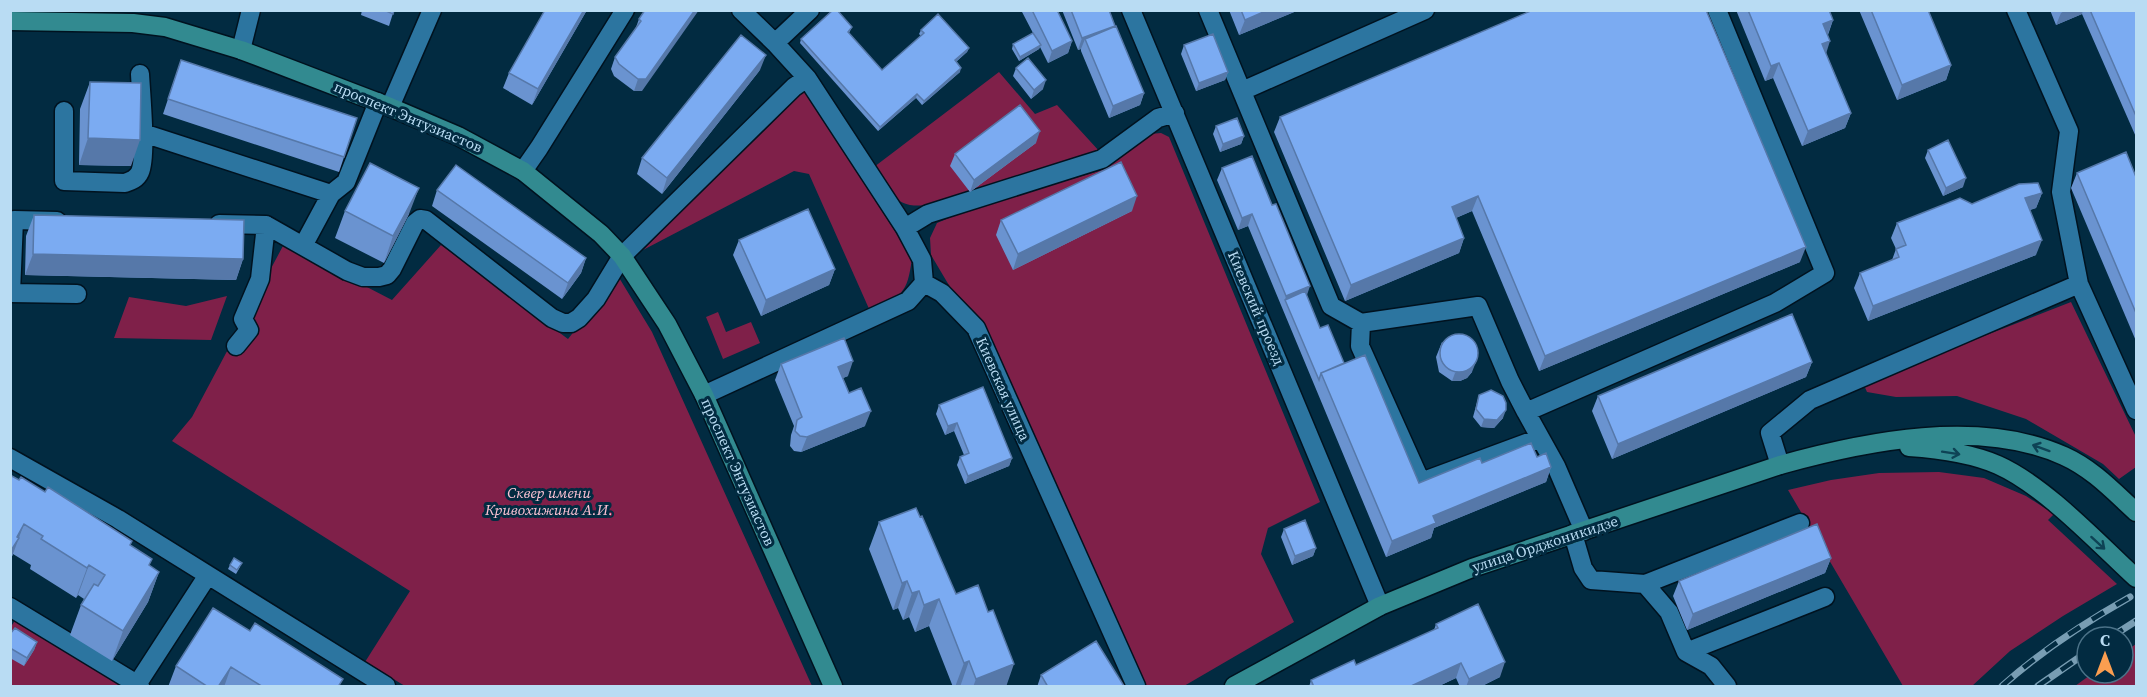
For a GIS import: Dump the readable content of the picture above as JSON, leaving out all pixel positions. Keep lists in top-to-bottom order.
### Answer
{
  "streets": {
    "main road": ["проспект Энтузиастов", "улица Орджоникидзе"],
    "street": ["Киевский проезд", "Киевская улица"]
  },
  "crossings": [
    ["Киевский проезд", "улица Орджоникидзе"]
  ],
  "parks": ["Сквер имени Кривохижина А.И."],
  "north": "top"
}
